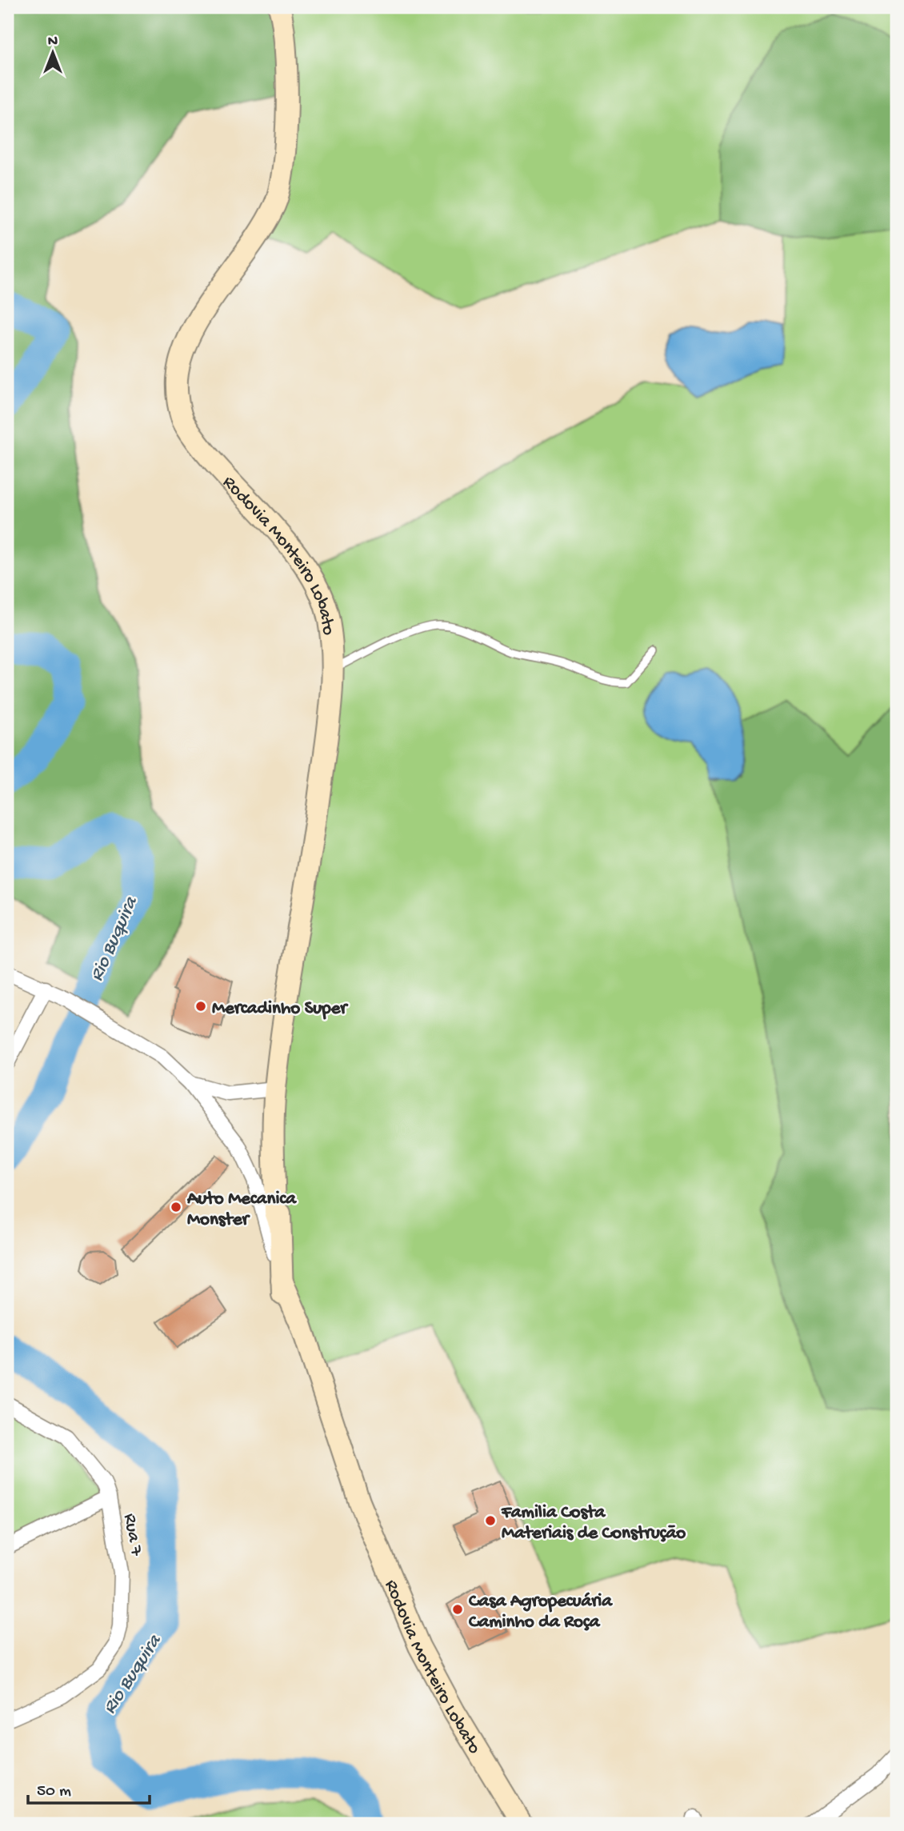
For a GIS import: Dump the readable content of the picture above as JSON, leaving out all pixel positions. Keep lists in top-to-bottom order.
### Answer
{
  "streets": {
    "main road": ["Rodovia Monteiro Lobato"],
    "street": ["Rua 7"]
  },
  "water": ["Rio Buquira"],
  "places": [
    "Mercadinho Super",
    "Auto Mecanica Monster",
    "Familia Costa Materiais de Construção",
    "Casa Agropecuária Caminho da Roça"
  ],
  "scale_bar": "50 m",
  "north": "top"
}
